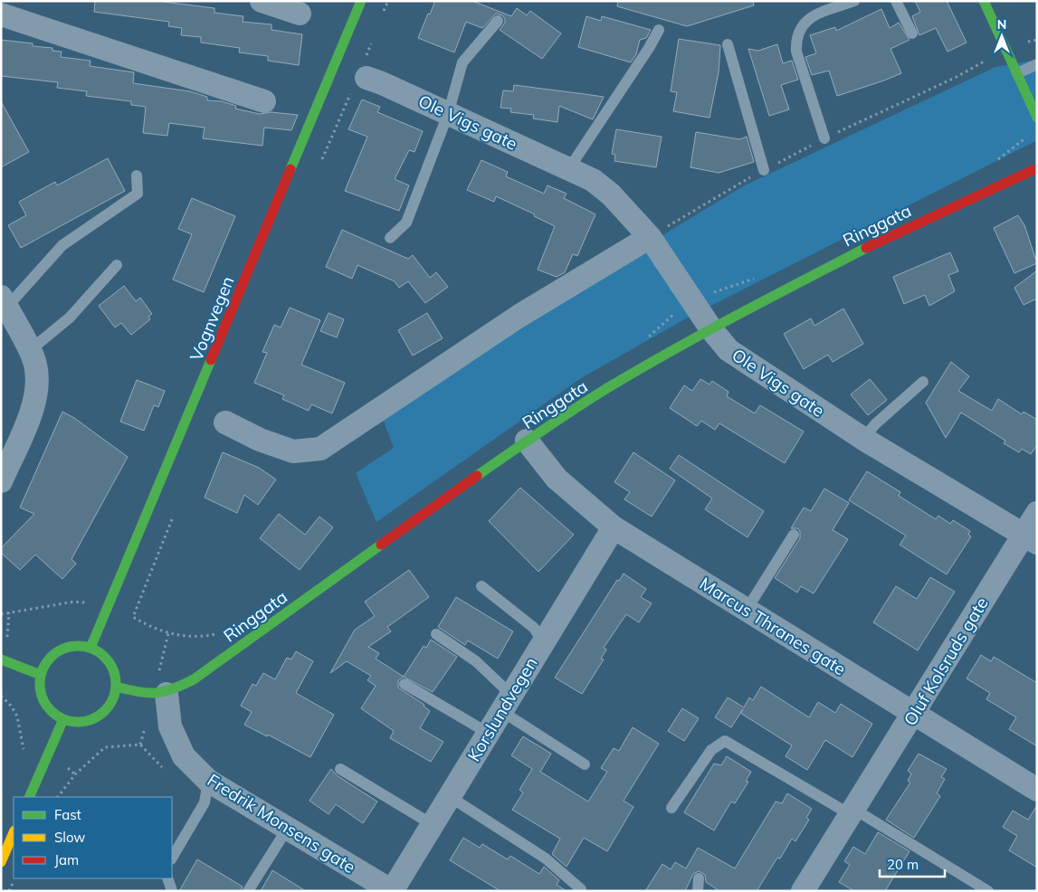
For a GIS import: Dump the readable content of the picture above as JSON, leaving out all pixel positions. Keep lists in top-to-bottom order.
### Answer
{
  "streets": {
    "main road": ["Ringgata", "Vognvegen"],
    "street": [
      "Ole Vigs gate",
      "Marcus Thranes gate",
      "Oluf Kolsruds gate",
      "Korslundvegen",
      "Fredrik Monsens gate"
    ]
  },
  "crossings": [
    ["Ole Vigs gate", "Ringgata"],
    ["Ole Vigs gate", "Oluf Kolsruds gate"],
    ["Ringgata", "Vognvegen"],
    ["Ringgata", "Marcus Thranes gate"],
    ["Ringgata", "Fredrik Monsens gate"],
    ["Marcus Thranes gate", "Oluf Kolsruds gate"],
    ["Marcus Thranes gate", "Korslundvegen"],
    ["Korslundvegen", "Fredrik Monsens gate"]
  ],
  "legend": ["Fast", "Slow", "Jam"],
  "scale_bar": "20 m",
  "north": "top"
}
